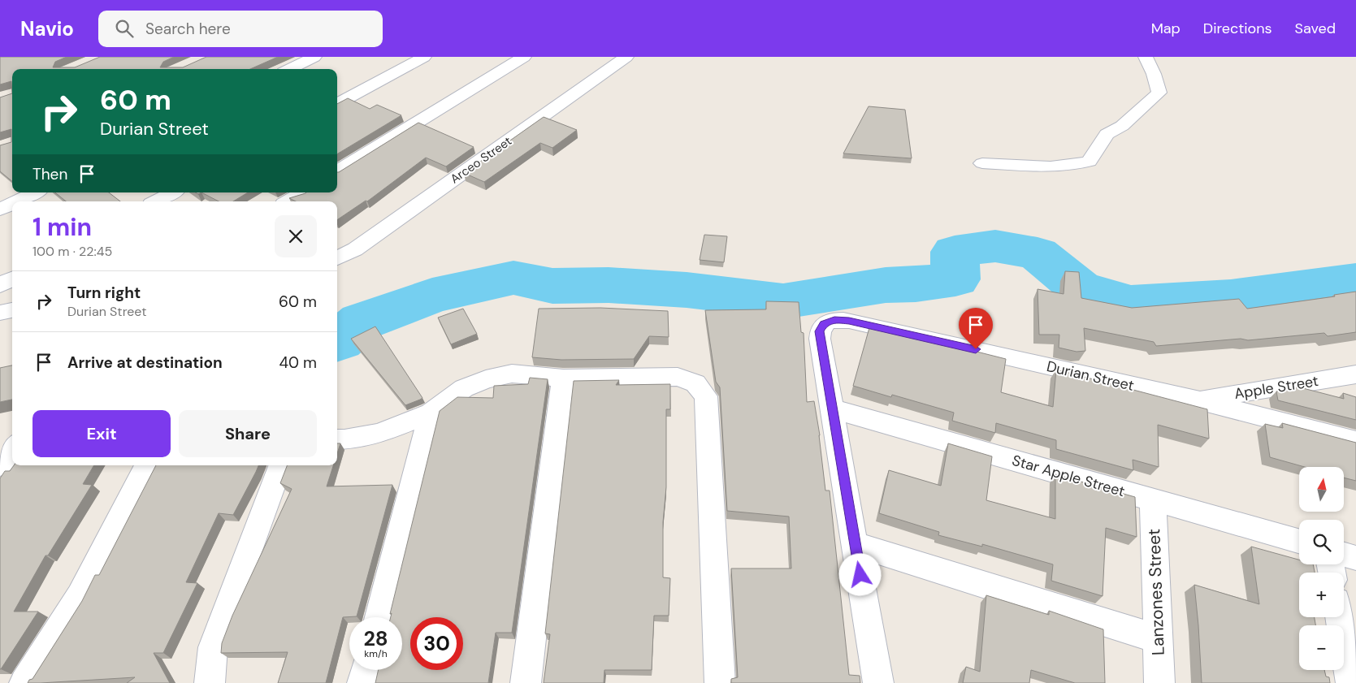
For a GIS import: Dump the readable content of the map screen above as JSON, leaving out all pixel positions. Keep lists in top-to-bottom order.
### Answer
{
  "streets": {
    "street": [
      "Arceo Street",
      "Durian Street",
      "Apple Street",
      "Star Apple Street",
      "Lanzones Street"
    ]
  },
  "crossings": [
    ["Durian Street", "Apple Street"],
    ["Durian Street", "Star Apple Street"],
    ["Star Apple Street", "Lanzones Street"]
  ],
  "north": "top",
  "page": {
    "header": "Navio",
    "search": "Search here",
    "nav": ["Map", "Directions", "Saved"],
    "turn": ["60 m", "Durian Street"],
    "then": "Then",
    "heading": ["1 min", "100 m · 22:45"],
    "list": [
      {
        "name": "Turn right",
        "note": "Durian Street",
        "value": "60 m"
      },
      {
        "name": "Arrive at destination",
        "value": "40 m"
      }
    ],
    "buttons": ["Exit", "Share"],
    "map_buttons": ["+", "−"],
    "speed": "28 km/h",
    "limit": "30"
  }
}
